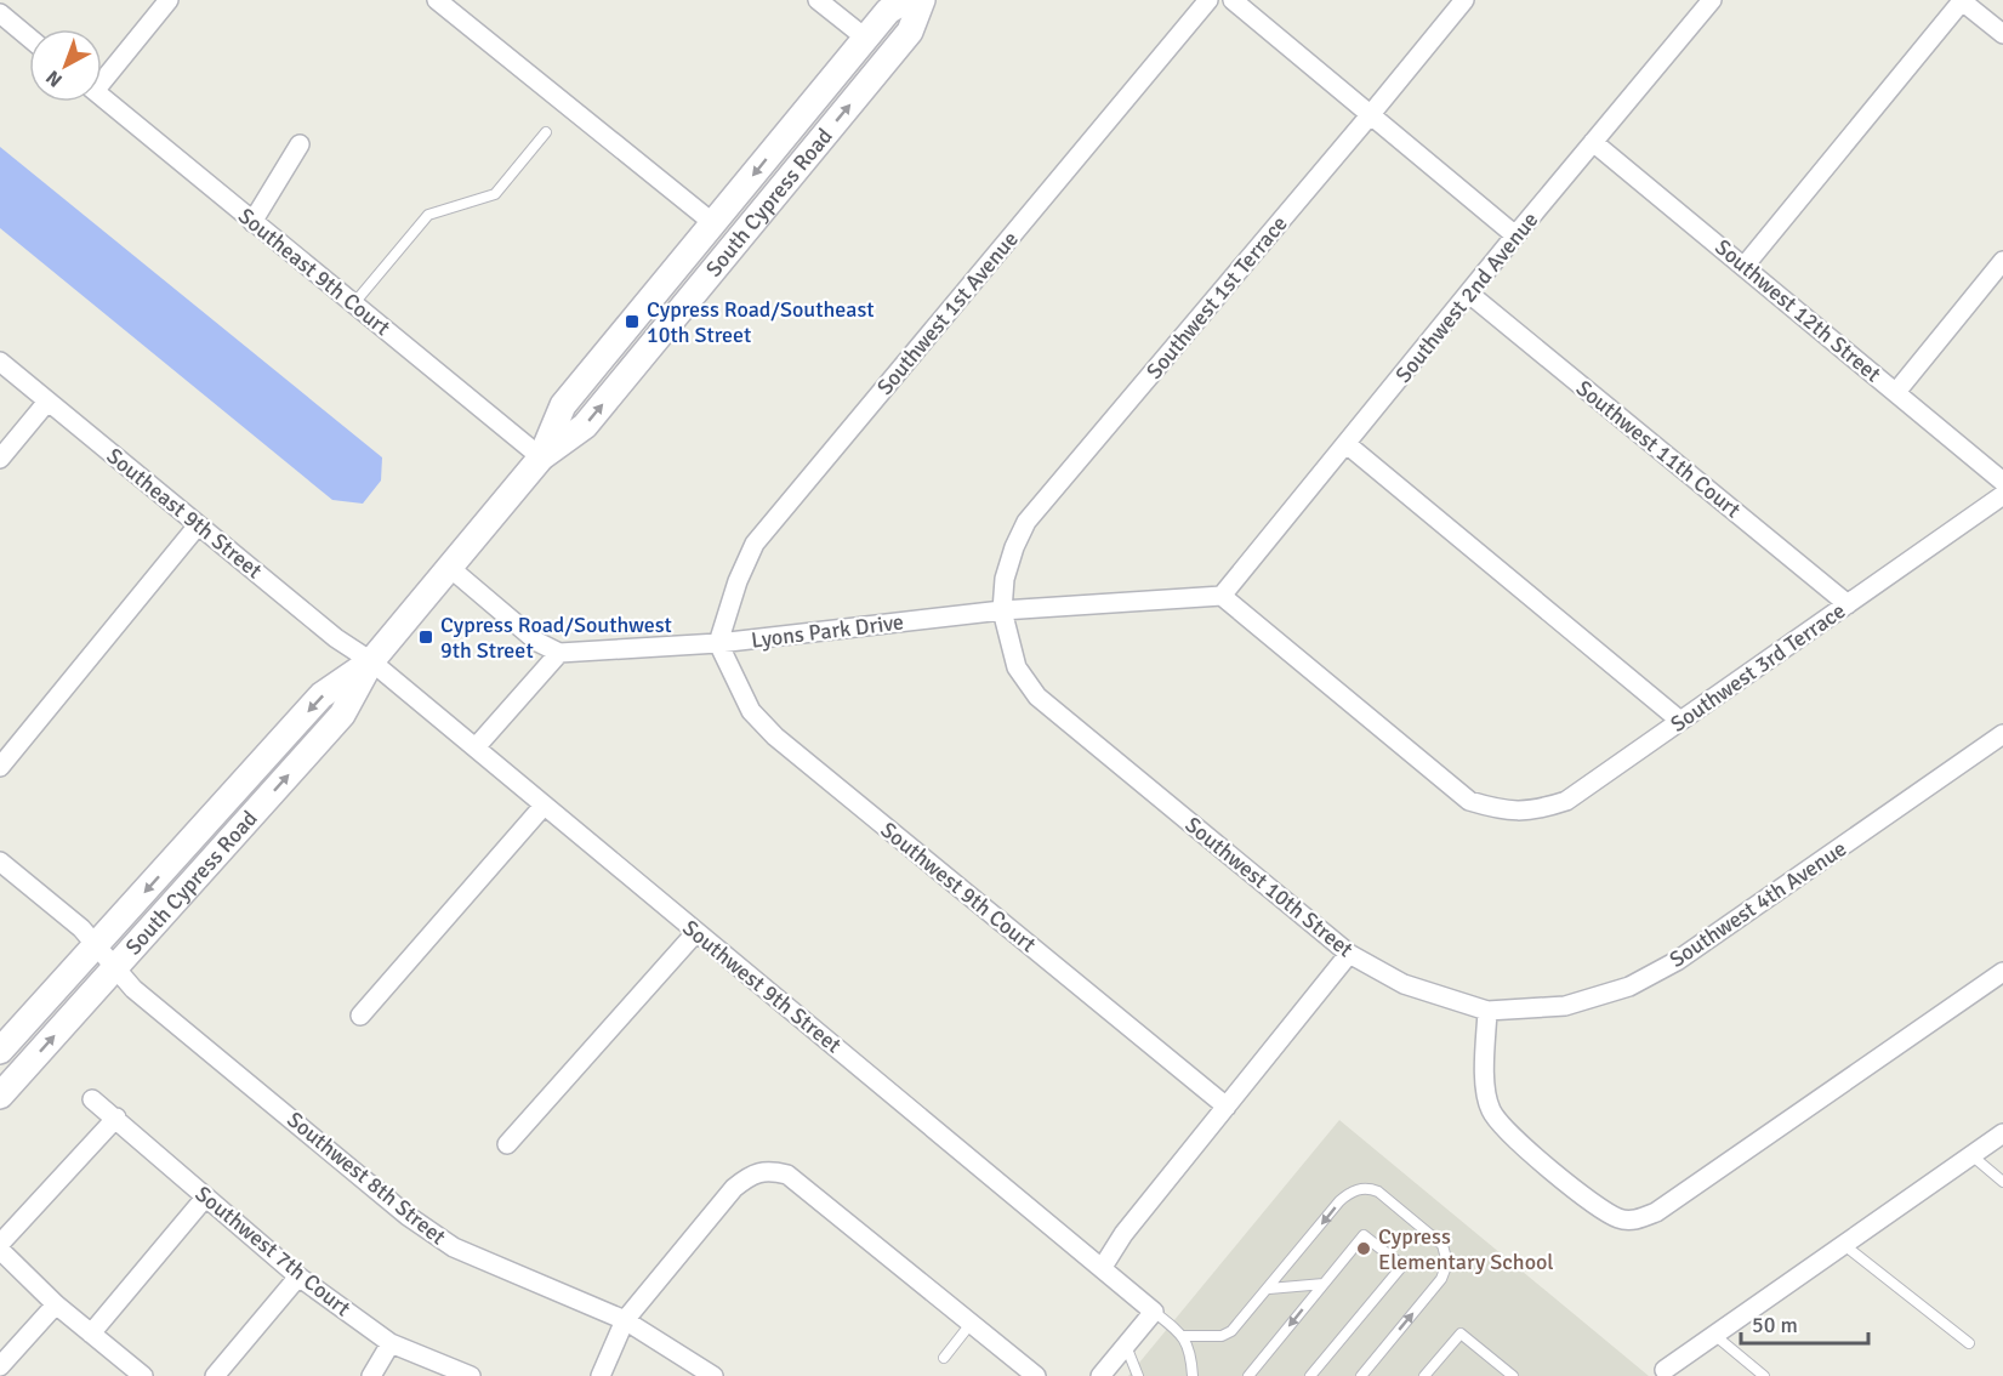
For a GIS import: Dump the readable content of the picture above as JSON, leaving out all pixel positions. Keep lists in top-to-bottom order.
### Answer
{
  "streets": {
    "street": [
      "South Cypress Road",
      "Southeast 9th Court",
      "Southwest 1st Terrace",
      "Southwest 2nd Avenue",
      "Southwest 12th Street",
      "Southwest 1st Avenue",
      "Southwest 11th Court",
      "Southeast 9th Street",
      "Lyons Park Drive",
      "Southwest 3rd Terrace",
      "Southwest 9th Court",
      "Southwest 10th Street",
      "Southwest 4th Avenue",
      "Southwest 9th Street",
      "Southwest 8th Street",
      "Southwest 7th Court"
    ]
  },
  "crossings": [
    ["South Cypress Road", "Southeast 9th Court"],
    ["South Cypress Road", "Southeast 9th Street"],
    ["South Cypress Road", "Southwest 9th Street"],
    ["South Cypress Road", "Southwest 8th Street"],
    ["Southwest 1st Terrace", "Lyons Park Drive"],
    ["Southwest 1st Terrace", "Southwest 10th Street"],
    ["Southwest 2nd Avenue", "Southwest 12th Street"],
    ["Southwest 2nd Avenue", "Southwest 11th Court"],
    ["Southwest 2nd Avenue", "Lyons Park Drive"],
    ["Southwest 2nd Avenue", "Southwest 3rd Terrace"],
    ["Southwest 1st Avenue", "Lyons Park Drive"],
    ["Southwest 1st Avenue", "Southwest 9th Court"],
    ["Southwest 11th Court", "Southwest 3rd Terrace"],
    ["Southeast 9th Street", "Southwest 9th Street"],
    ["Lyons Park Drive", "Southwest 3rd Terrace"],
    ["Lyons Park Drive", "Southwest 9th Court"],
    ["Lyons Park Drive", "Southwest 10th Street"],
    ["Southwest 10th Street", "Southwest 4th Avenue"]
  ],
  "places": {
    "transit": ["Cypress Road/Southeast 10th Street", "Cypress Road/Southwest 9th Street"],
    "other": ["Cypress Elementary School"]
  },
  "scale_bar": "50 m",
  "north": "bottom left"
}
